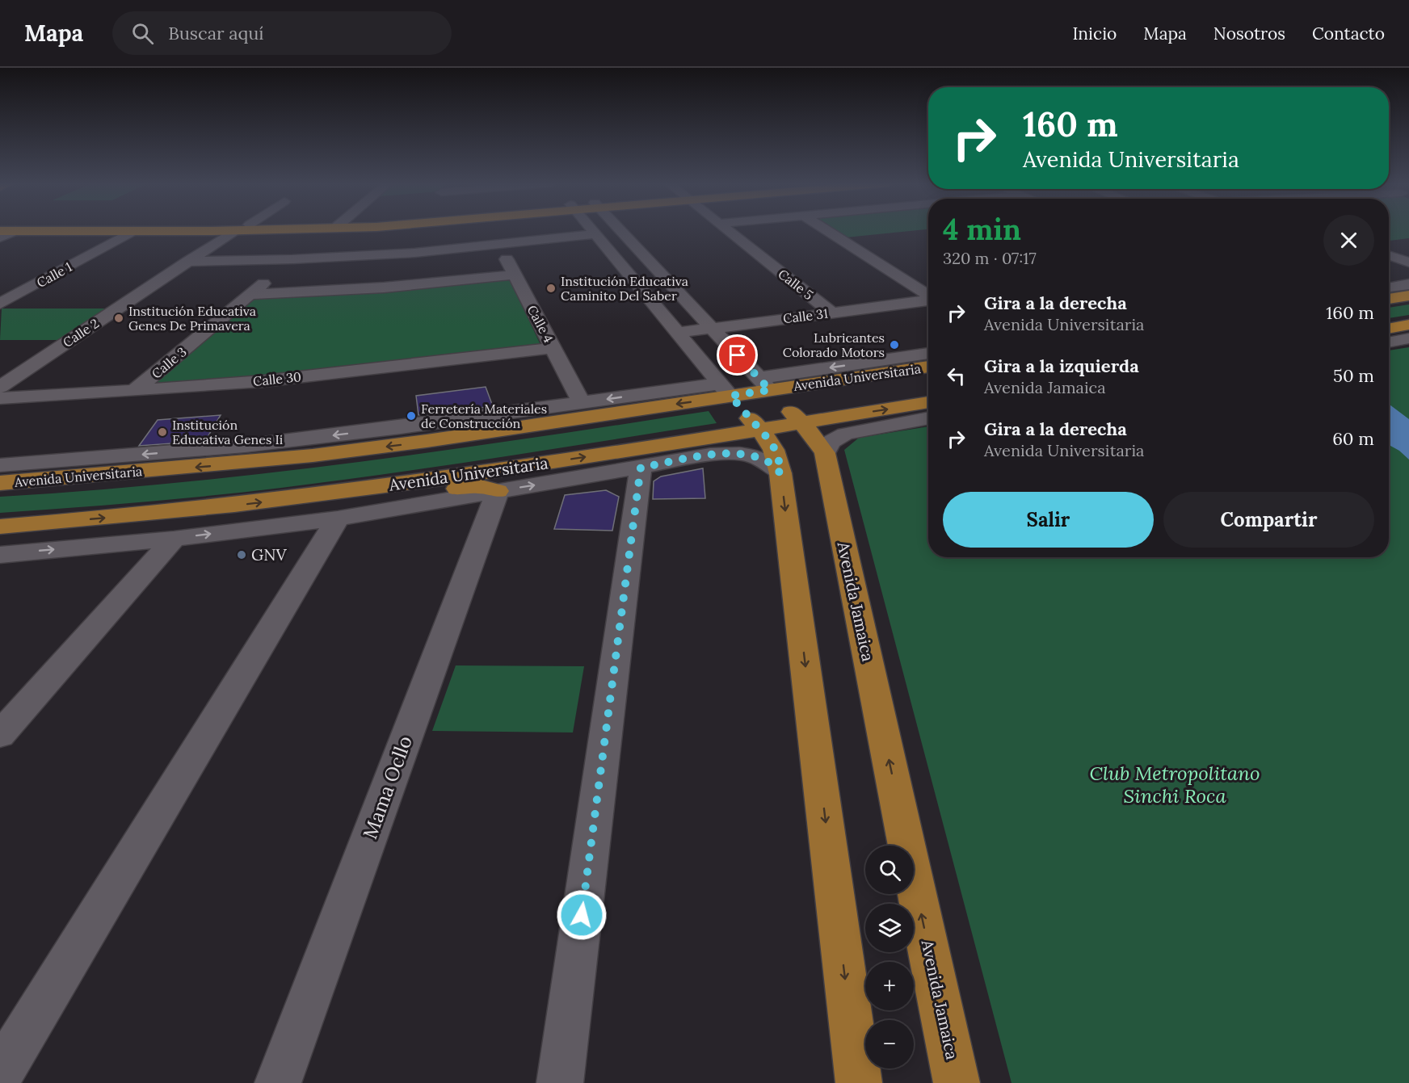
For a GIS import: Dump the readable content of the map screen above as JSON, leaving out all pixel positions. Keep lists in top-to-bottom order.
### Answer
{
  "streets": {
    "main road": ["Avenida Universitaria", "Avenida Jamaica"],
    "street": [
      "Calle 1",
      "Calle 5",
      "Calle 31",
      "Calle 4",
      "Calle 2",
      "Calle 3",
      "Calle 30",
      "Mama Ocllo"
    ]
  },
  "crossings": [
    ["Calle 5", "Calle 31"],
    ["Calle 31", "Avenida Jamaica"],
    ["Calle 4", "Avenida Universitaria"],
    ["Calle 4", "Calle 30"],
    ["Calle 3", "Calle 30"],
    ["Avenida Universitaria", "Avenida Jamaica"],
    ["Avenida Universitaria", "Mama Ocllo"]
  ],
  "one_way": ["Avenida Jamaica"],
  "parks": ["Club Metropolitano Sinchi Roca"],
  "places": [
    "Institución Educativa Caminito Del Saber",
    "Institución Educativa Genes De Primavera",
    "Lubricantes Colorado Motors",
    "Ferretería Materiales de Construcción",
    "Institución Educativa Genes Ii",
    "GNV"
  ],
  "page": {
    "header": "Mapa",
    "search": "Buscar aquí",
    "nav": [
      "Inicio",
      "Mapa",
      "Nosotros",
      "Contacto"
    ],
    "turn": ["160 m", "Avenida Universitaria"],
    "heading": ["4 min", "320 m · 07:17"],
    "list": [
      {
        "name": "Gira a la derecha",
        "note": "Avenida Universitaria",
        "value": "160 m"
      },
      {
        "name": "Gira a la izquierda",
        "note": "Avenida Jamaica",
        "value": "50 m"
      },
      {
        "name": "Gira a la derecha",
        "note": "Avenida Universitaria",
        "value": "60 m"
      }
    ],
    "buttons": ["Salir", "Compartir"],
    "map_buttons": ["+", "−"]
  }
}
